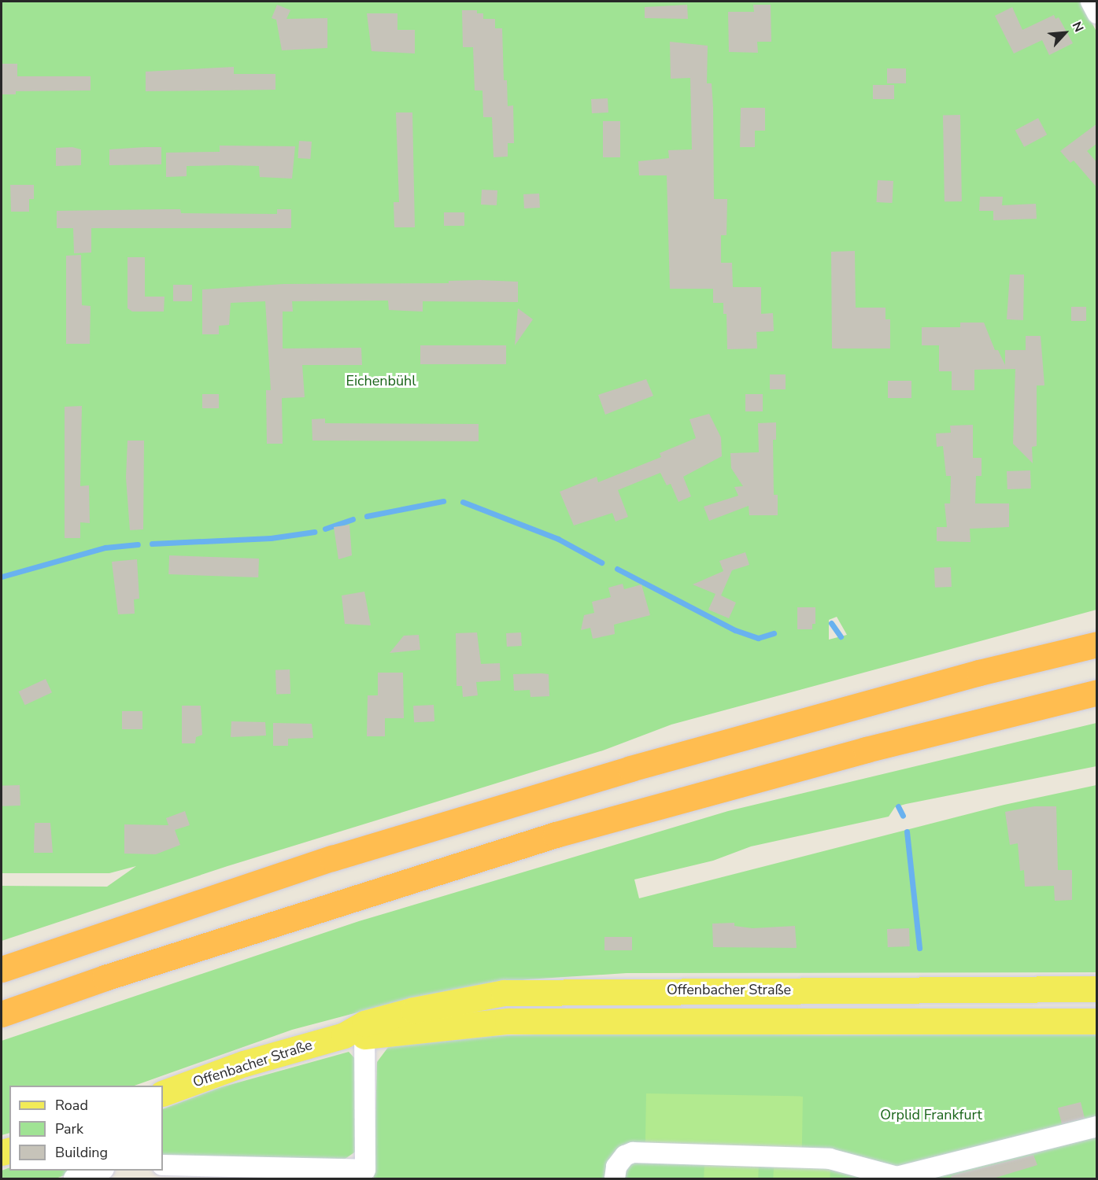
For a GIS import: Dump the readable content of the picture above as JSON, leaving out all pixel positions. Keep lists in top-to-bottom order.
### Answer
{
  "streets": {
    "main road": ["Offenbacher Straße"]
  },
  "parks": ["Eichenbühl", "Orplid Frankfurt"],
  "legend": ["Road", "Park", "Building"],
  "north": "top right"
}
